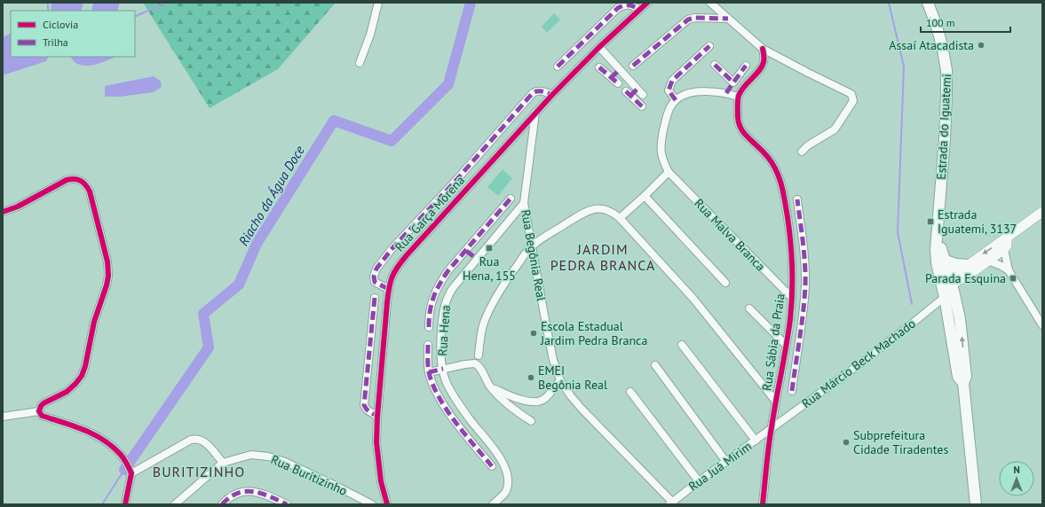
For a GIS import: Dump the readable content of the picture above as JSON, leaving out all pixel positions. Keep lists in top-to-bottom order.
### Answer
{
  "streets": {
    "main road": ["Estrada do Iguatemi", "Rua Márcio Beck Machado"],
    "street": [
      "Rua Garça Morena",
      "Rua Malva Branca",
      "Rua Begônia Real",
      "Rua Hena",
      "Rua Sábia da Praia",
      "Rua Juá Mirim",
      "Rua Buritizinho"
    ]
  },
  "crossings": [
    ["Estrada do Iguatemi", "Rua Márcio Beck Machado"],
    ["Rua Garça Morena", "Rua Begônia Real"],
    ["Rua Malva Branca", "Rua Sábia da Praia"],
    ["Rua Begônia Real", "Rua Hena"],
    ["Rua Begônia Real", "Rua Juá Mirim"],
    ["Rua Sábia da Praia", "Rua Márcio Beck Machado"],
    ["Rua Sábia da Praia", "Rua Juá Mirim"],
    ["Rua Márcio Beck Machado", "Rua Juá Mirim"]
  ],
  "districts": ["JARDIM PEDRA BRANCA", "BURITIZINHO"],
  "water": ["Riacho da Água Doce"],
  "places": {
    "other": [
      "Assaí Atacadista",
      "Escola Estadual Jardim Pedra Branca",
      "EMEI Begônia Real",
      "Subprefeitura Cidade Tiradentes"
    ],
    "transit": ["Estrada Iguatemi, 3137", "Rua Hena, 155", "Parada Esquina"]
  },
  "legend": ["Ciclovia", "Trilha"],
  "scale_bar": "100 m",
  "north": "top"
}
